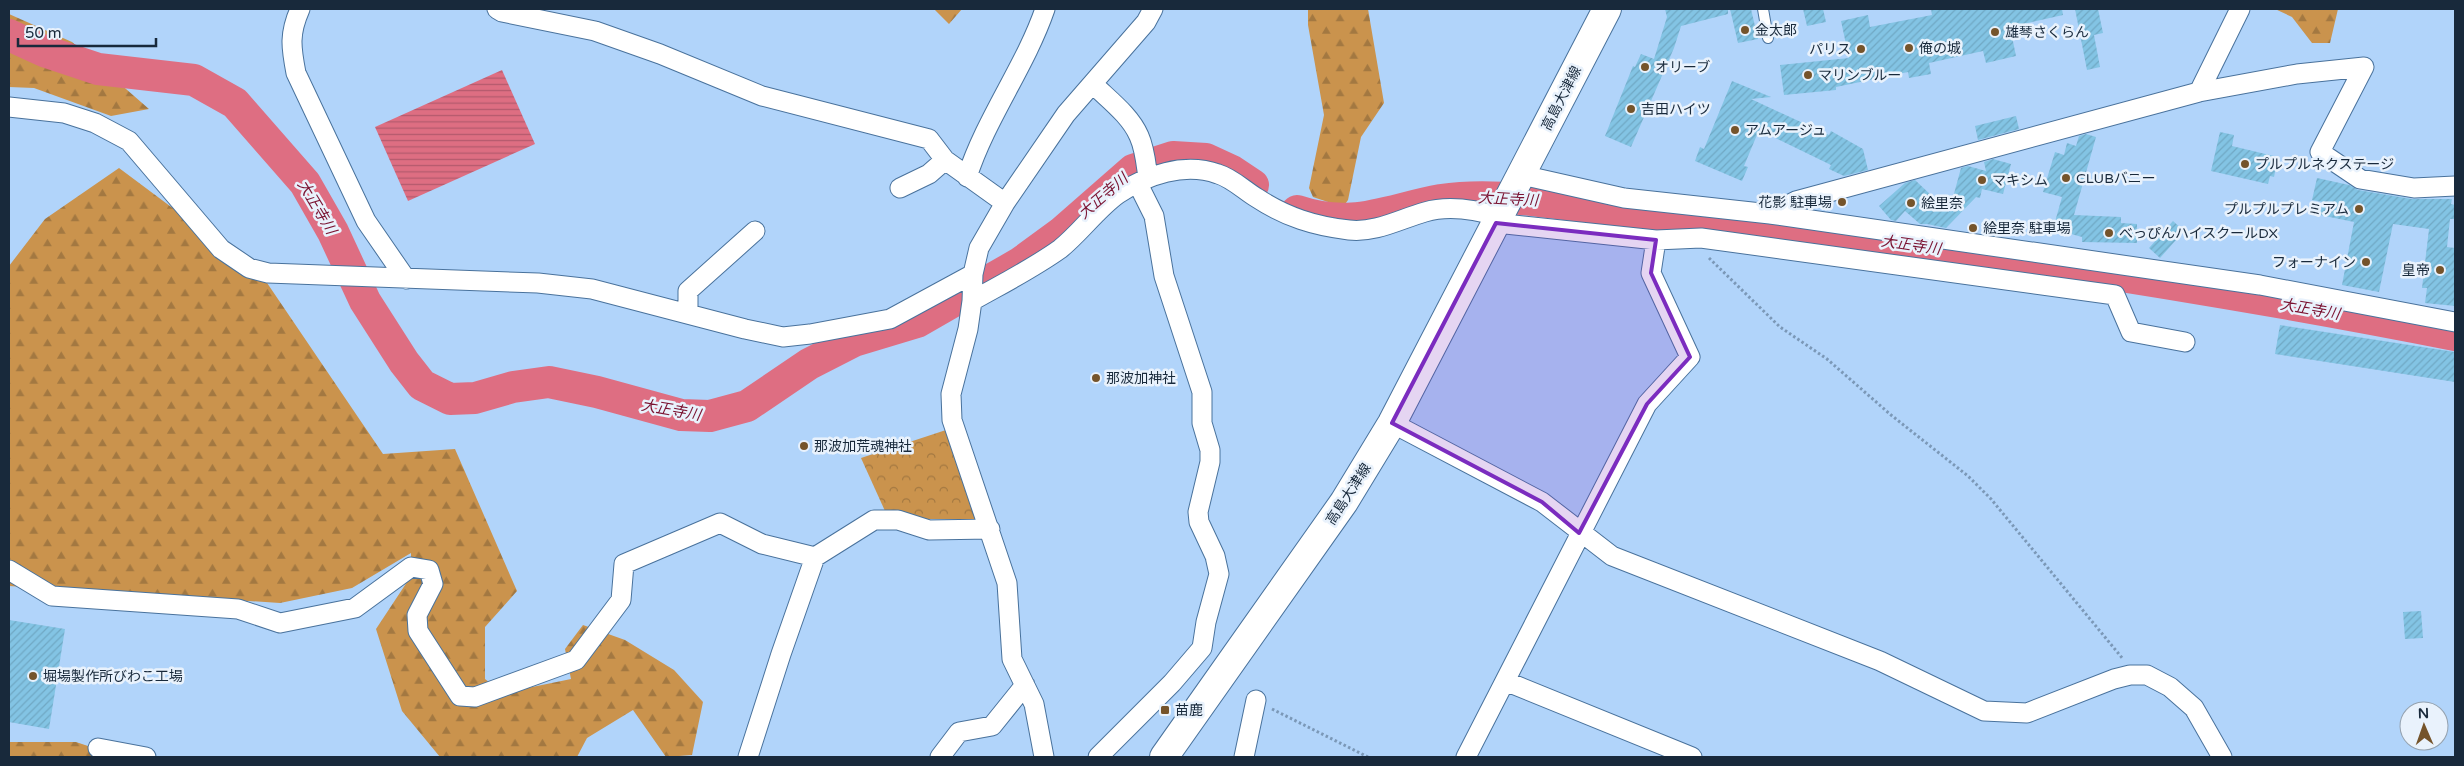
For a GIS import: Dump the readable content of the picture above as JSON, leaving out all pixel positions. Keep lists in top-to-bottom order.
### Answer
{
  "streets": {
    "main road": ["高島大津線"]
  },
  "water": ["大正寺川"],
  "places": {
    "other": [
      "金太郎",
      "雄琴さくらん",
      "俺の城",
      "パリス",
      "オリーブ",
      "マリンブルー",
      "吉田ハイツ",
      "アムアージュ",
      "プルプルネクステージ",
      "CLUBバニー",
      "マキシム",
      "花影 駐車場",
      "絵里奈",
      "プルプルプレミアム",
      "絵里奈 駐車場",
      "べっぴんハイスクールDX",
      "フォーナイン",
      "皇帝",
      "那波加神社",
      "那波加荒魂神社",
      "堀場製作所びわこ工場"
    ],
    "transit": ["苗鹿"]
  },
  "scale_bar": "50 m",
  "north": "top"
}
